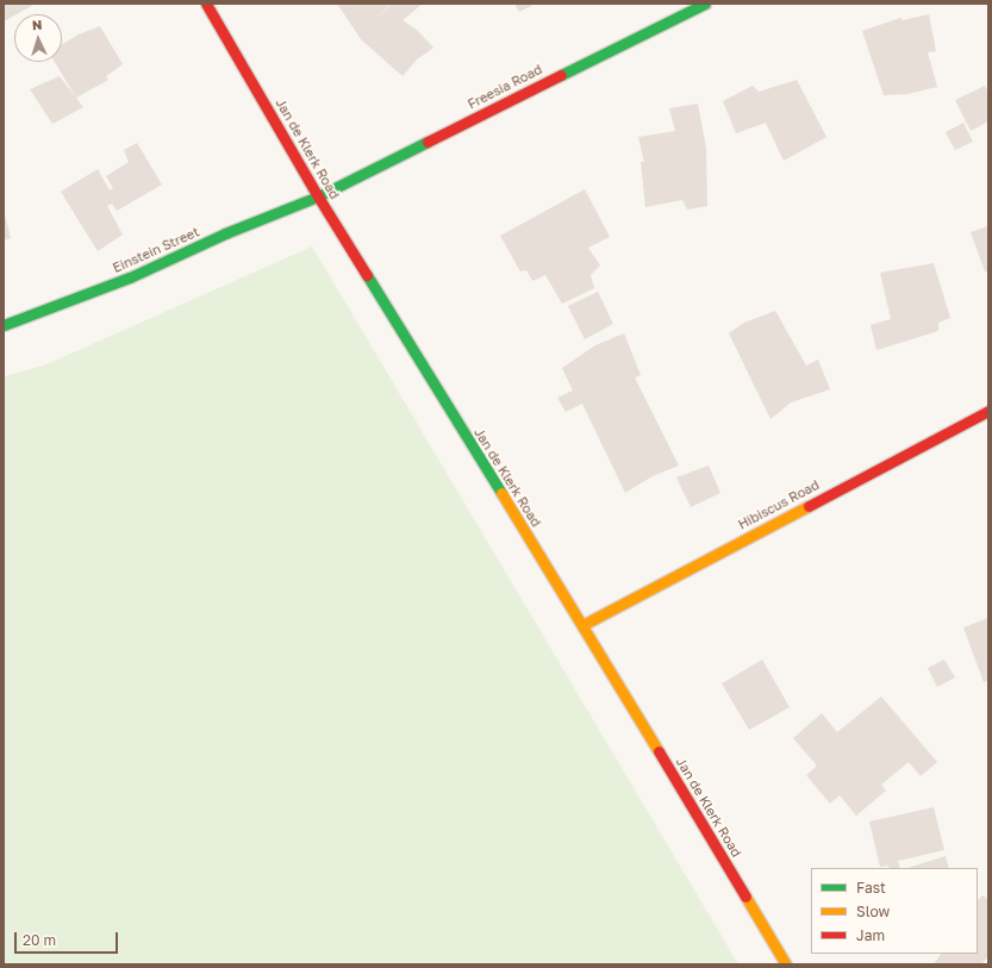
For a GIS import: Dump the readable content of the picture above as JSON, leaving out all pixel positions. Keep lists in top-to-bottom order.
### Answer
{
  "streets": {
    "street": [
      "Freesia Road",
      "Jan de Klerk Road",
      "Einstein Street",
      "Hibiscus Road"
    ]
  },
  "crossings": [
    ["Freesia Road", "Jan de Klerk Road"],
    ["Freesia Road", "Einstein Street"],
    ["Jan de Klerk Road", "Einstein Street"],
    ["Jan de Klerk Road", "Hibiscus Road"]
  ],
  "legend": ["Fast", "Slow", "Jam"],
  "scale_bar": "20 m",
  "north": "top"
}
